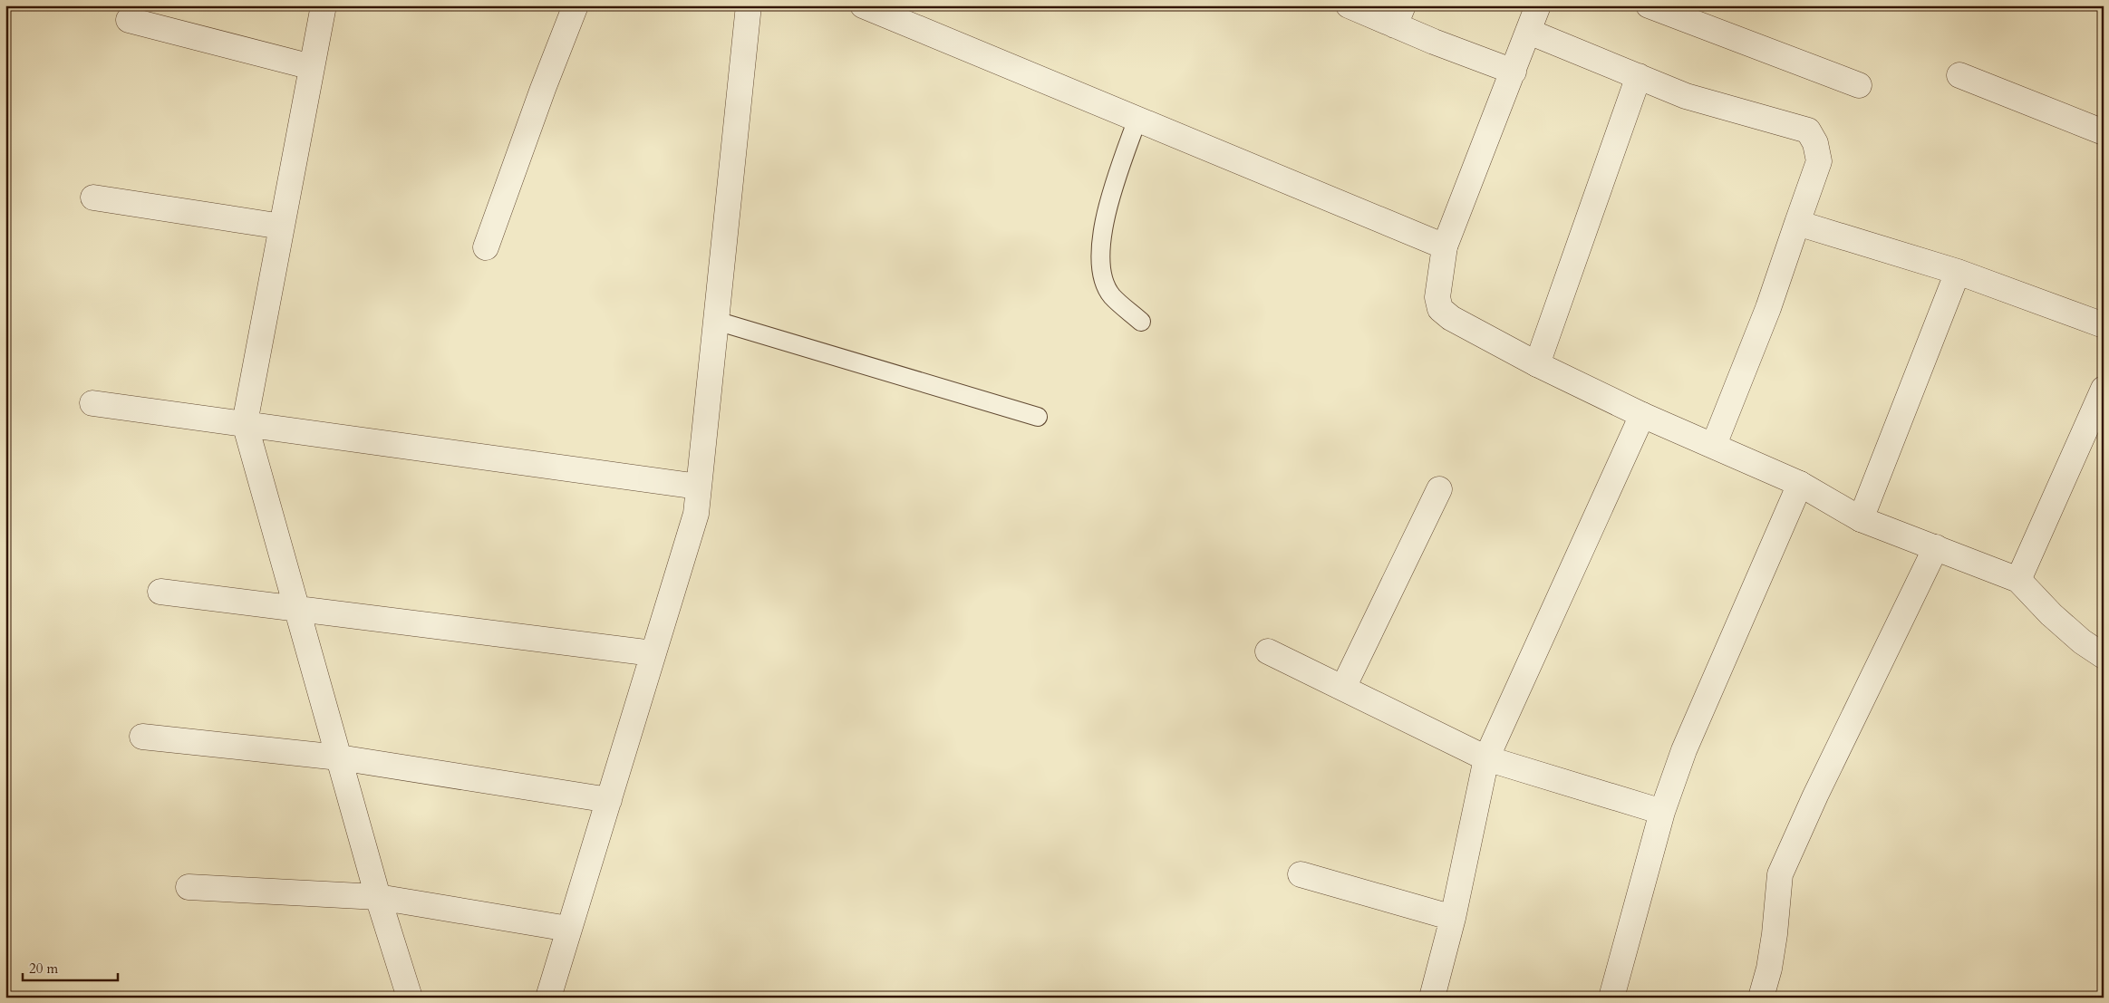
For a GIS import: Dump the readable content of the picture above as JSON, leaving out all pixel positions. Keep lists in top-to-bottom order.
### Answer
{
  "scale_bar": "20 m"
}
